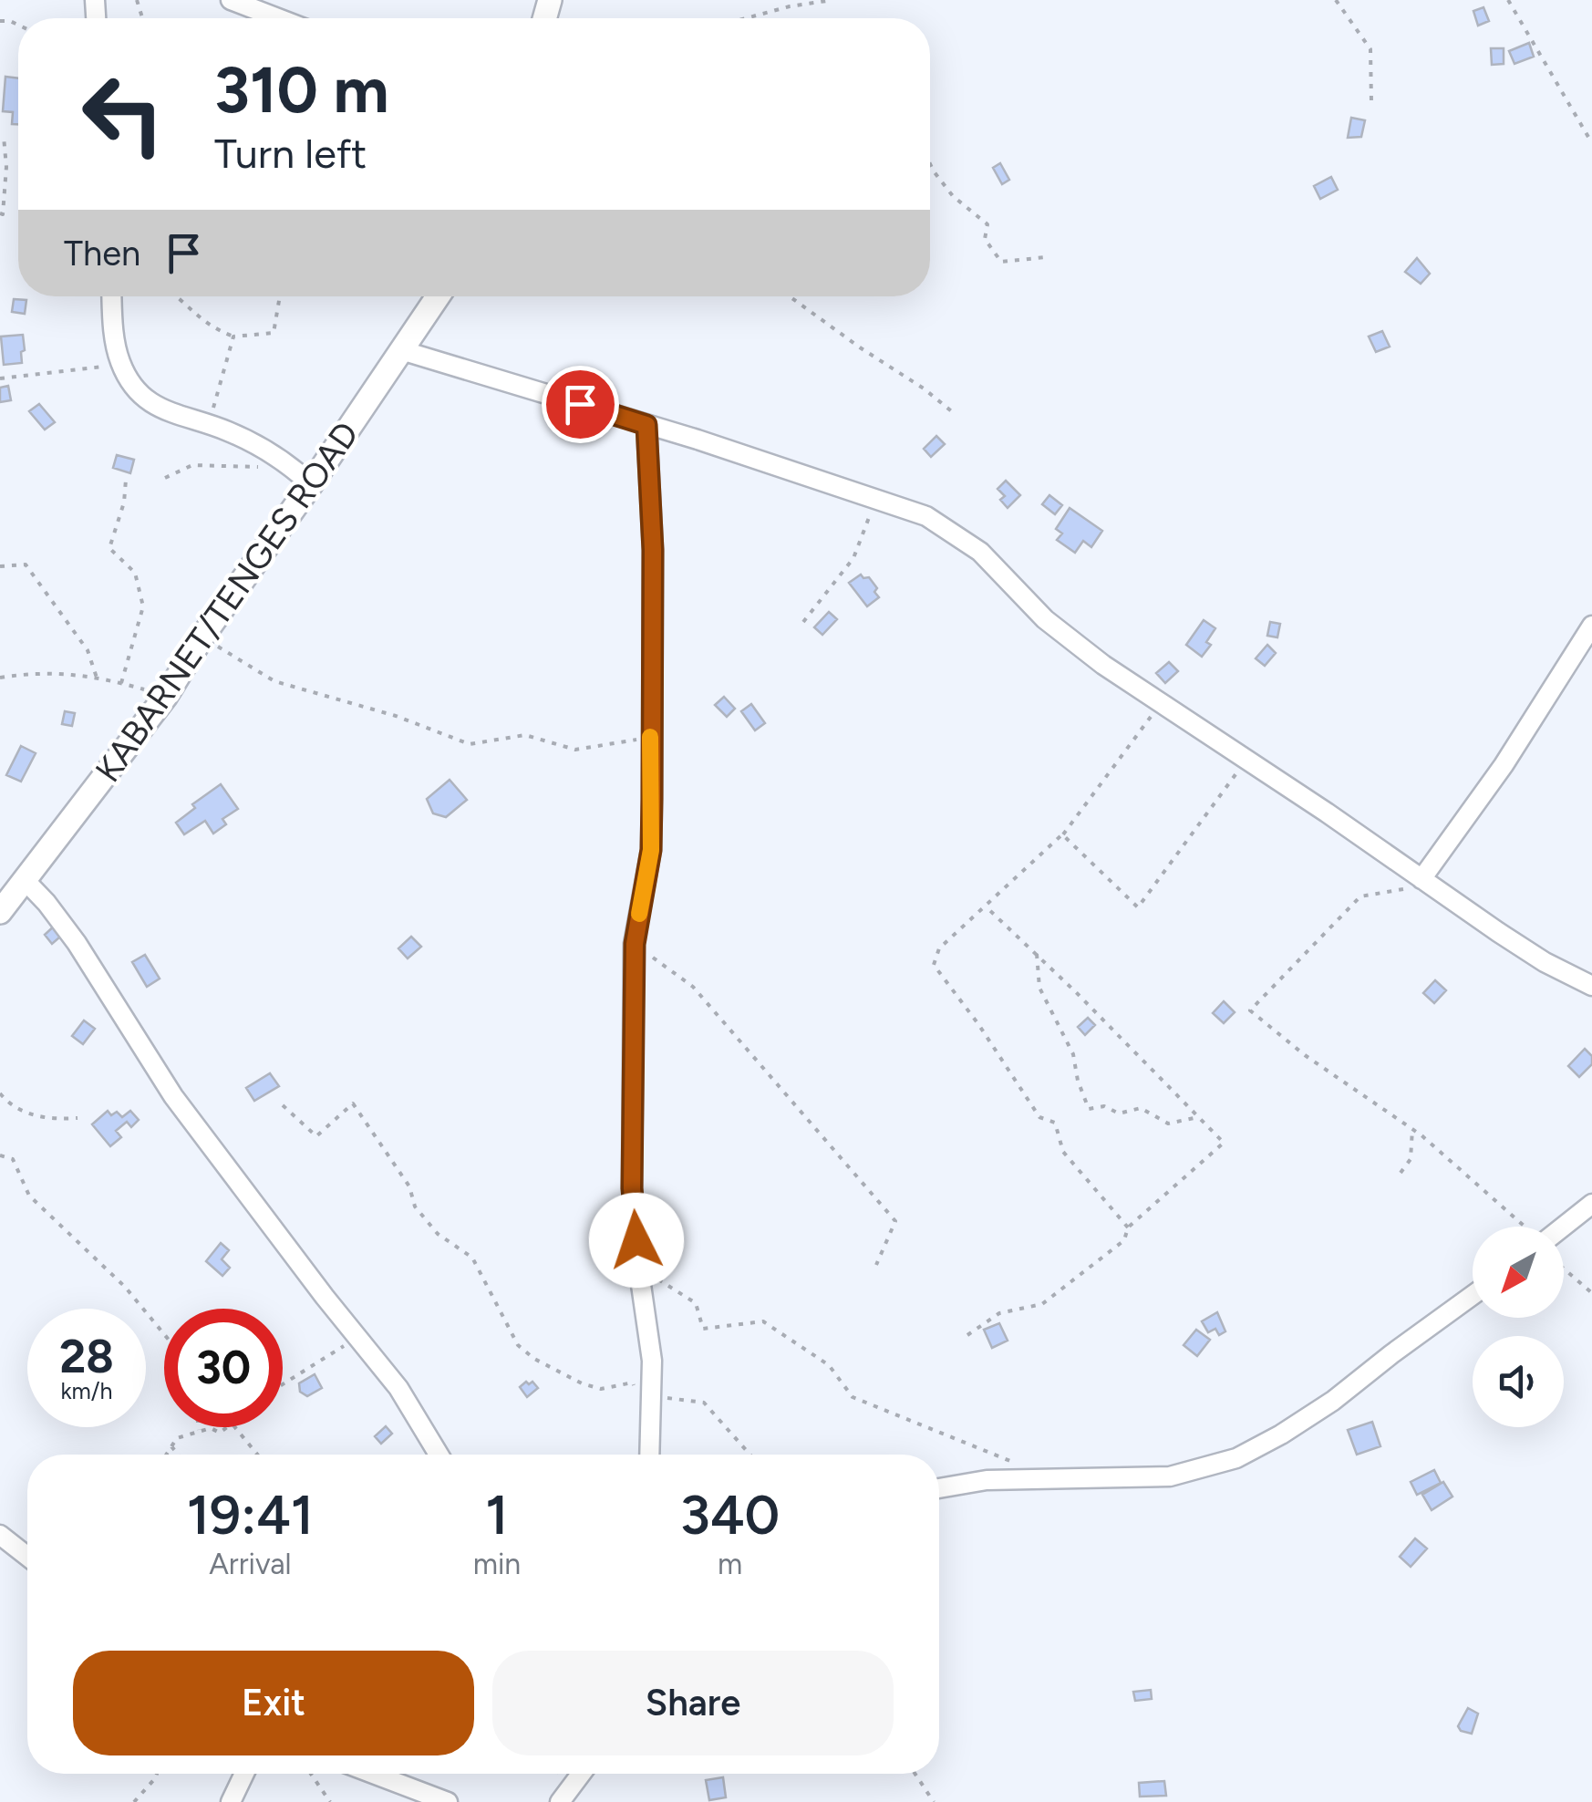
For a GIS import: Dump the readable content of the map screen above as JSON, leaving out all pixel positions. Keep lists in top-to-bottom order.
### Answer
{
  "streets": {
    "street": ["KABARNET/TENGES ROAD"]
  },
  "north": "bottom left",
  "page": {
    "turn": ["310 m", "Turn left"],
    "then": "Then",
    "speed": "28 km/h",
    "limit": "30",
    "eta": [
      "19:41",
      "Arrival",
      "1",
      "min",
      "340",
      "m"
    ],
    "buttons": ["Exit", "Share"]
  }
}
